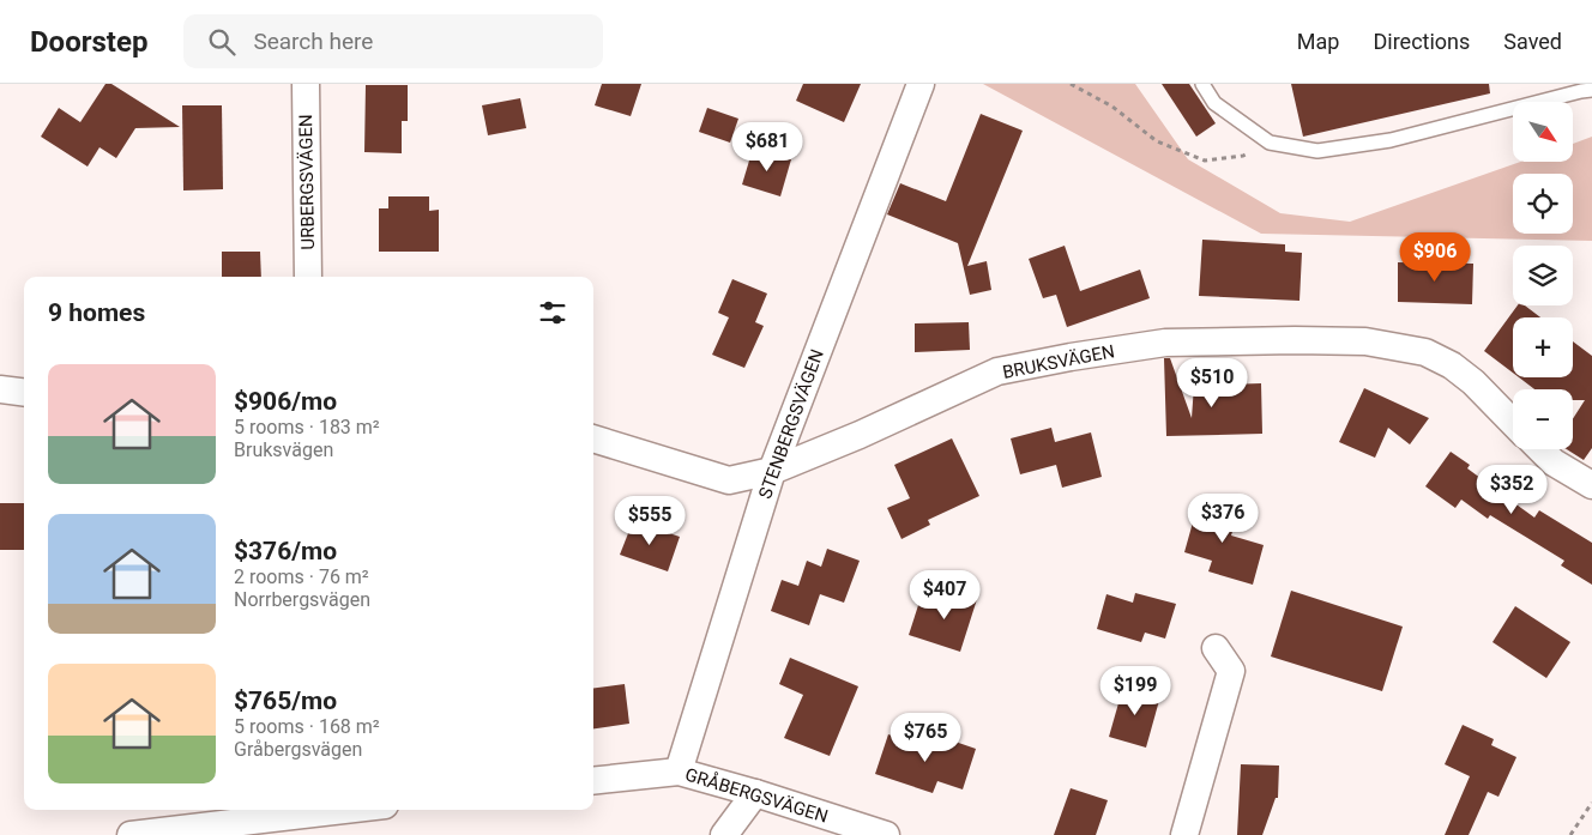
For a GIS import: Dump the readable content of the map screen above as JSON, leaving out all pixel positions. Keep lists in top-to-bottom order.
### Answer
{
  "streets": {
    "street": [
      "URBERGSVÄGEN",
      "BRUKSVÄGEN",
      "STENBERGSVÄGEN",
      "GRÅBERGSVÄGEN"
    ]
  },
  "crossings": [
    ["BRUKSVÄGEN", "STENBERGSVÄGEN"],
    ["STENBERGSVÄGEN", "GRÅBERGSVÄGEN"]
  ],
  "north": "bottom right",
  "page": {
    "header": "Doorstep",
    "search": "Search here",
    "nav": ["Map", "Directions", "Saved"],
    "map_buttons": ["+", "−"],
    "price": [
      "$681",
      "$906",
      "$510",
      "$352",
      "$376",
      "$555",
      "$407",
      "$199",
      "$765"
    ],
    "heading": "9 homes",
    "list": [
      {
        "name": "$906/mo",
        "note": "5 rooms · 183 m² · Bruksvägen"
      },
      {
        "name": "$376/mo",
        "note": "2 rooms · 76 m² · Norrbergsvägen"
      },
      {
        "name": "$765/mo",
        "note": "5 rooms · 168 m² · Gråbergsvägen"
      }
    ]
  }
}
